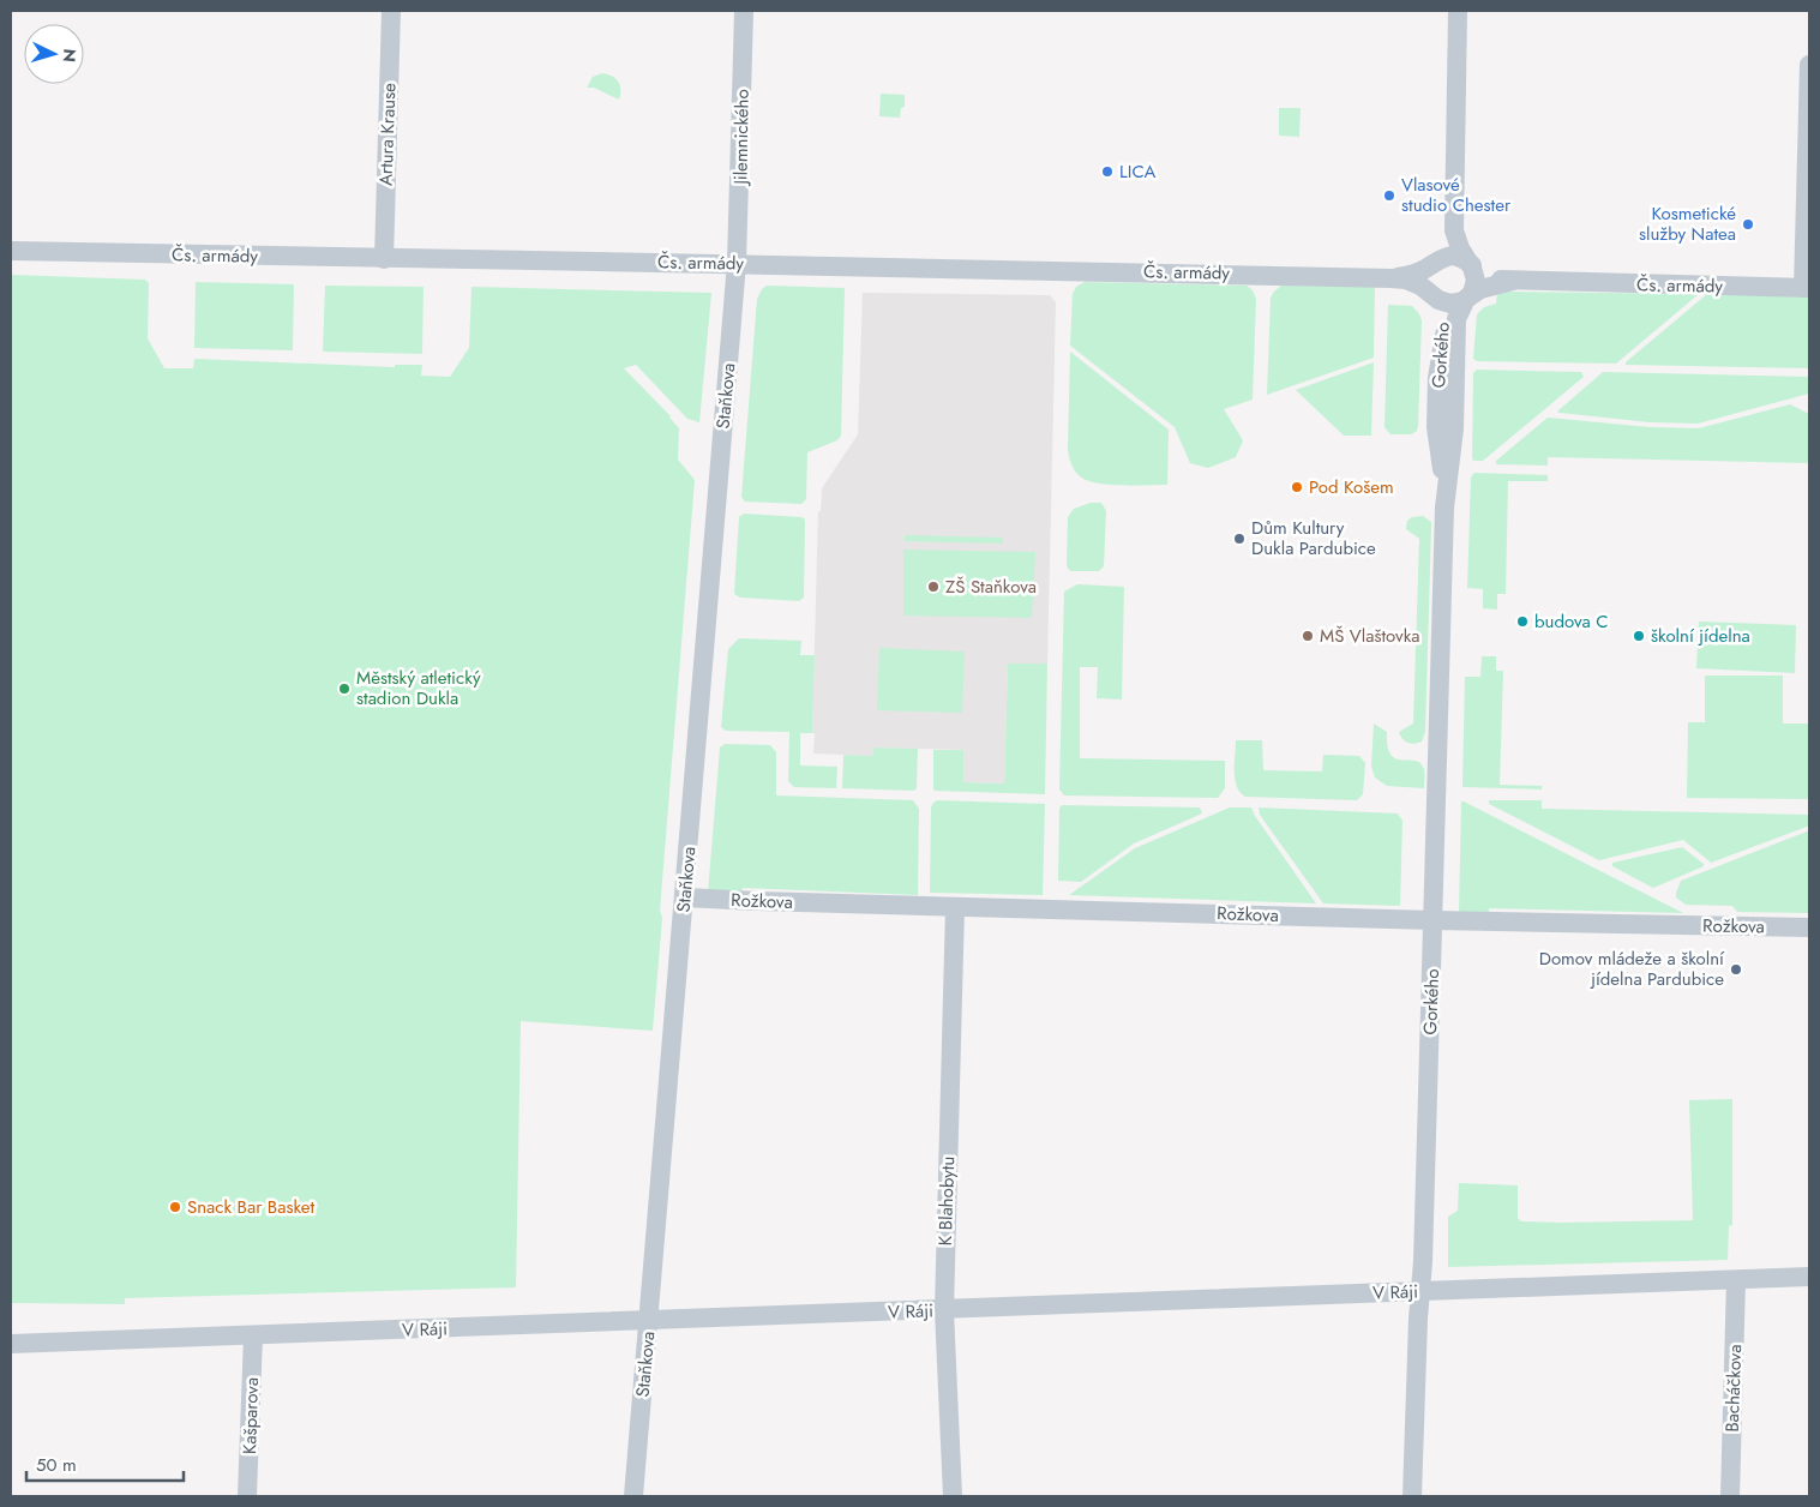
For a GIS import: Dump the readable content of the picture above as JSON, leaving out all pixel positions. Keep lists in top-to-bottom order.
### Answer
{
  "streets": {
    "street": [
      "Artura Krause",
      "Jilemnického",
      "Čs. armády",
      "Gorkého",
      "Staňkova",
      "Rožkova",
      "K Blahobytu",
      "V Ráji",
      "Bacháčkova",
      "Kašparova"
    ]
  },
  "crossings": [
    ["Artura Krause", "Čs. armády"],
    ["Jilemnického", "Čs. armády"],
    ["Jilemnického", "Staňkova"],
    ["Čs. armády", "Gorkého"],
    ["Čs. armády", "Staňkova"],
    ["Gorkého", "Rožkova"],
    ["Gorkého", "V Ráji"],
    ["Staňkova", "Rožkova"],
    ["Staňkova", "V Ráji"],
    ["Rožkova", "K Blahobytu"],
    ["K Blahobytu", "V Ráji"],
    ["V Ráji", "Bacháčkova"],
    ["V Ráji", "Kašparova"]
  ],
  "places": [
    "LICA",
    "Vlasové studio Chester",
    "Kosmetické služby Natea",
    "Pod Košem",
    "Dům Kultury Dukla Pardubice",
    "ZŠ Staňkova",
    "budova C",
    "MŠ Vlaštovka",
    "školní jídelna",
    "Městský atletický stadion Dukla",
    "Domov mládeže a školní jídelna Pardubice",
    "Snack Bar Basket"
  ],
  "scale_bar": "50 m",
  "north": "right"
}
